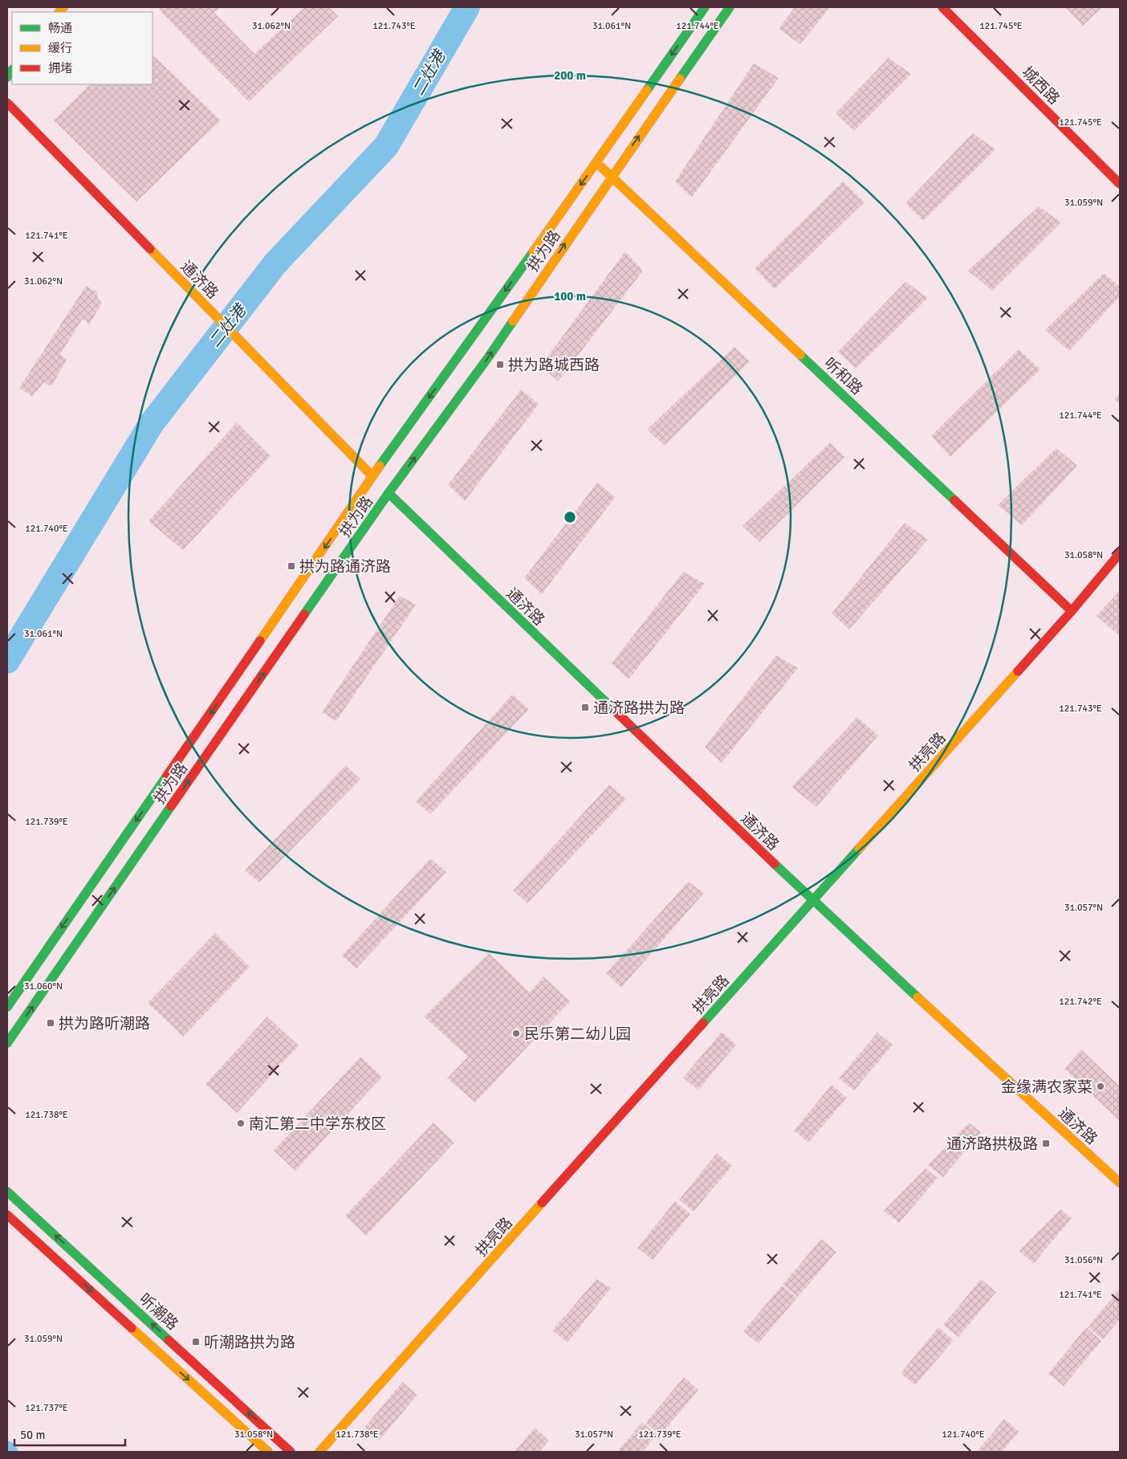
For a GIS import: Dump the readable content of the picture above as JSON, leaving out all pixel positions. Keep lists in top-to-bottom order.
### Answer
{
  "streets": {
    "street": [
      "城西路",
      "拱为路",
      "通济路",
      "听和路",
      "拱亮路",
      "听潮路"
    ]
  },
  "crossings": [
    ["拱为路", "通济路"],
    ["拱为路", "听和路"],
    ["通济路", "拱亮路"],
    ["听和路", "拱亮路"]
  ],
  "water": ["二灶港"],
  "places": {
    "transit": [
      "拱为路城西路",
      "拱为路通济路",
      "通济路拱为路",
      "拱为路听潮路",
      "通济路拱极路",
      "听潮路拱为路"
    ],
    "other": ["民乐第二幼儿园", "金缘满农家菜", "南汇第二中学东校区"]
  },
  "legend": ["畅通", "缓行", "拥堵"],
  "scale_bar": "50 m",
  "coordinates": [
    "121.743°E",
    "121.744°E",
    "121.745°E",
    "31.062°N",
    "31.061°N",
    "31.059°N",
    "121.741°E",
    "121.740°E",
    "31.058°N",
    "121.739°E",
    "31.057°N",
    "31.060°N",
    "121.742°E",
    "121.738°E",
    "31.056°N",
    "121.737°E"
  ],
  "rings": ["200 m", "100 m"]
}
